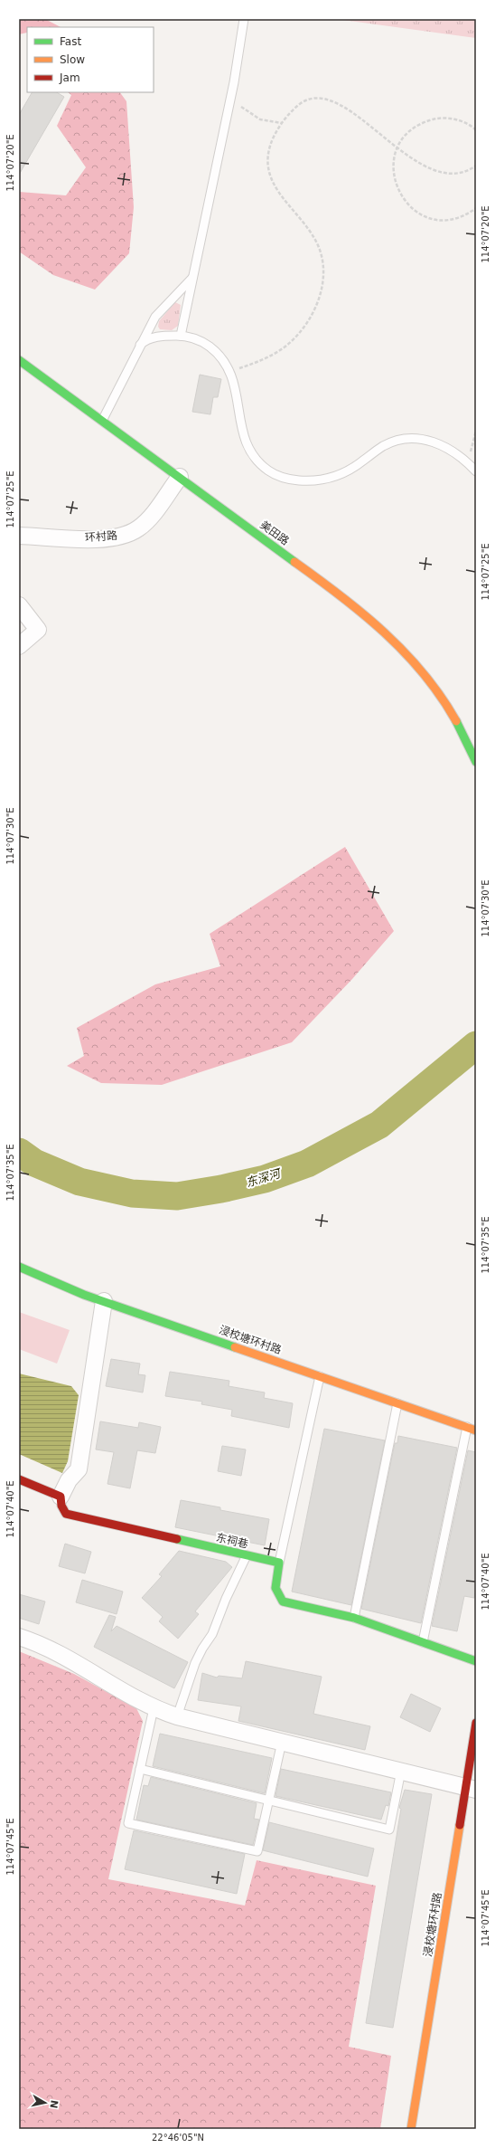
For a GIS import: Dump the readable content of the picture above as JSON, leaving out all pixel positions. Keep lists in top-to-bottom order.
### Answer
{
  "streets": {
    "street": [
      "美田路",
      "环村路",
      "浸校塘环村路",
      "东祠巷"
    ]
  },
  "crossings": [
    ["美田路", "环村路"]
  ],
  "water": ["东深河"],
  "legend": ["Fast", "Slow", "Jam"],
  "north": "right",
  "coordinates": [
    "114°07'20\"E",
    "114°07'25\"E",
    "114°07'30\"E",
    "114°07'35\"E",
    "114°07'40\"E",
    "114°07'45\"E",
    "22°46'05\"N"
  ]
}
